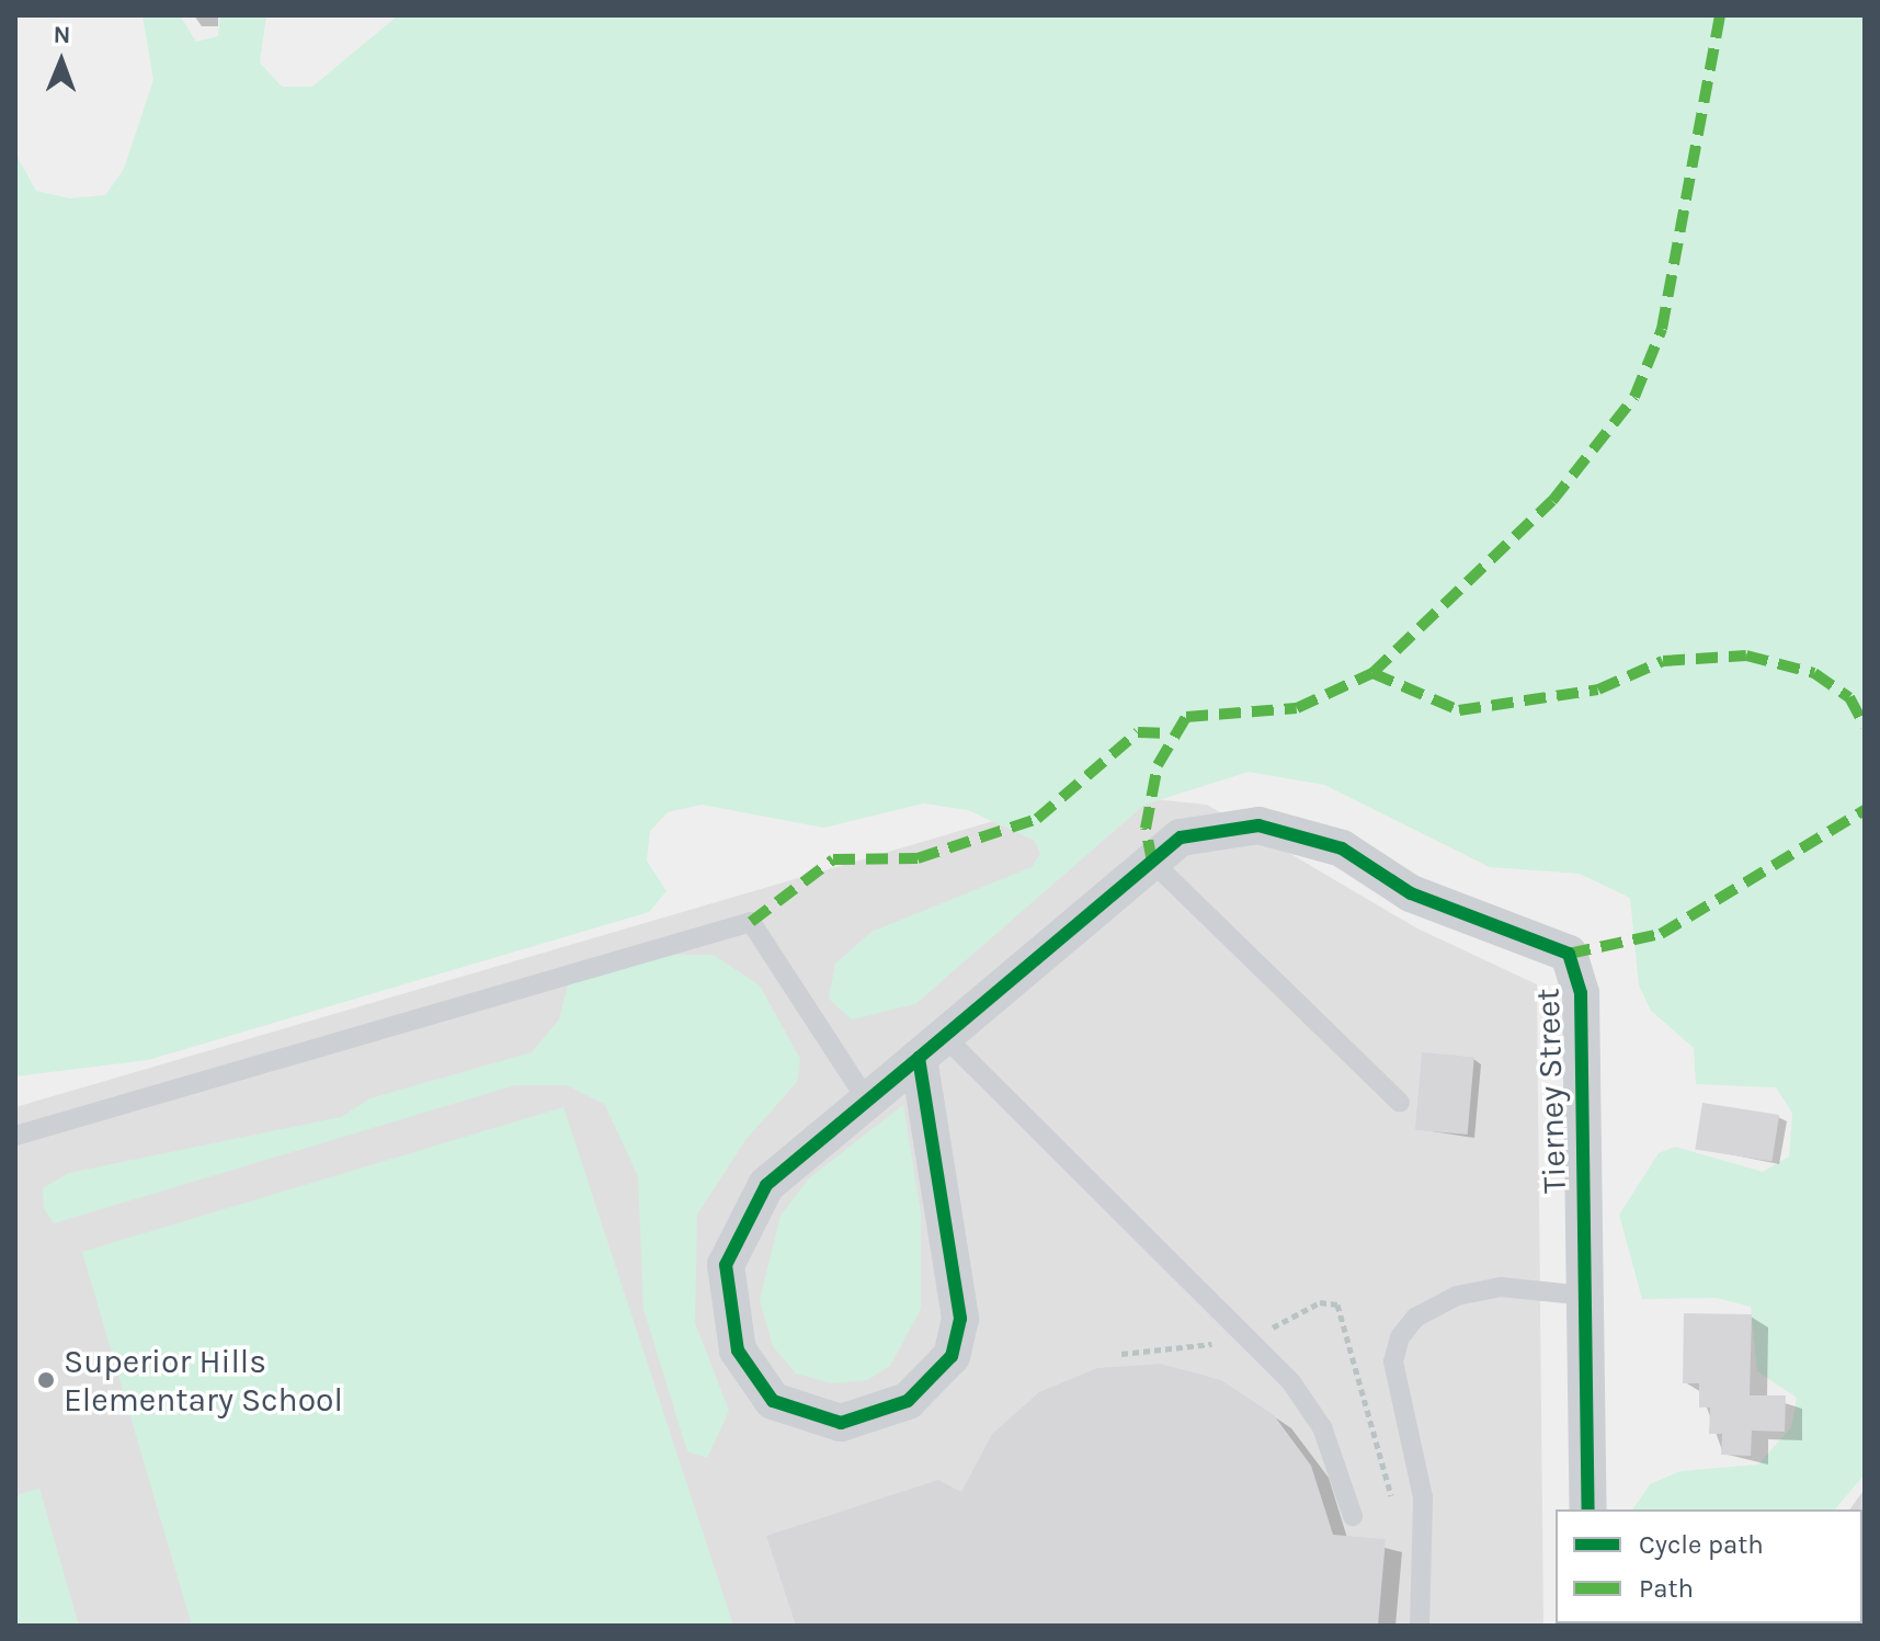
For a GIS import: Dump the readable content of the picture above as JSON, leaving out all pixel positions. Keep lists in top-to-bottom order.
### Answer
{
  "streets": {
    "street": ["Tierney Street"]
  },
  "places": ["Superior Hills Elementary School"],
  "legend": ["Cycle path", "Path"],
  "north": "top"
}
